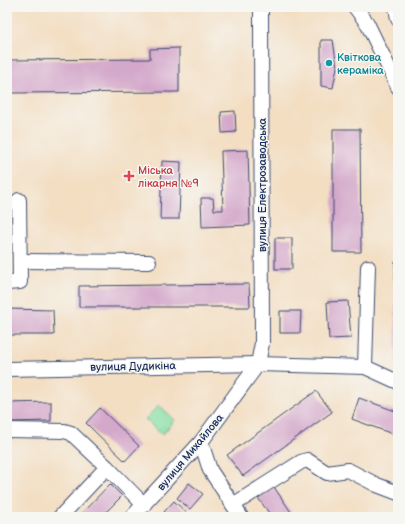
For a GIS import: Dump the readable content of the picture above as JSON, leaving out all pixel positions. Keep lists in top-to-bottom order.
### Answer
{
  "streets": {
    "street": ["вулиця Електрозаводська", "вулиця Дудикіна", "вулиця Михайлова"]
  },
  "crossings": [
    ["вулиця Електрозаводська", "вулиця Дудикіна"],
    ["вулиця Електрозаводська", "вулиця Михайлова"],
    ["вулиця Дудикіна", "вулиця Михайлова"]
  ],
  "places": {
    "other": ["Квіткова кераміка"],
    "health": ["Міська лікарня №9"]
  }
}
